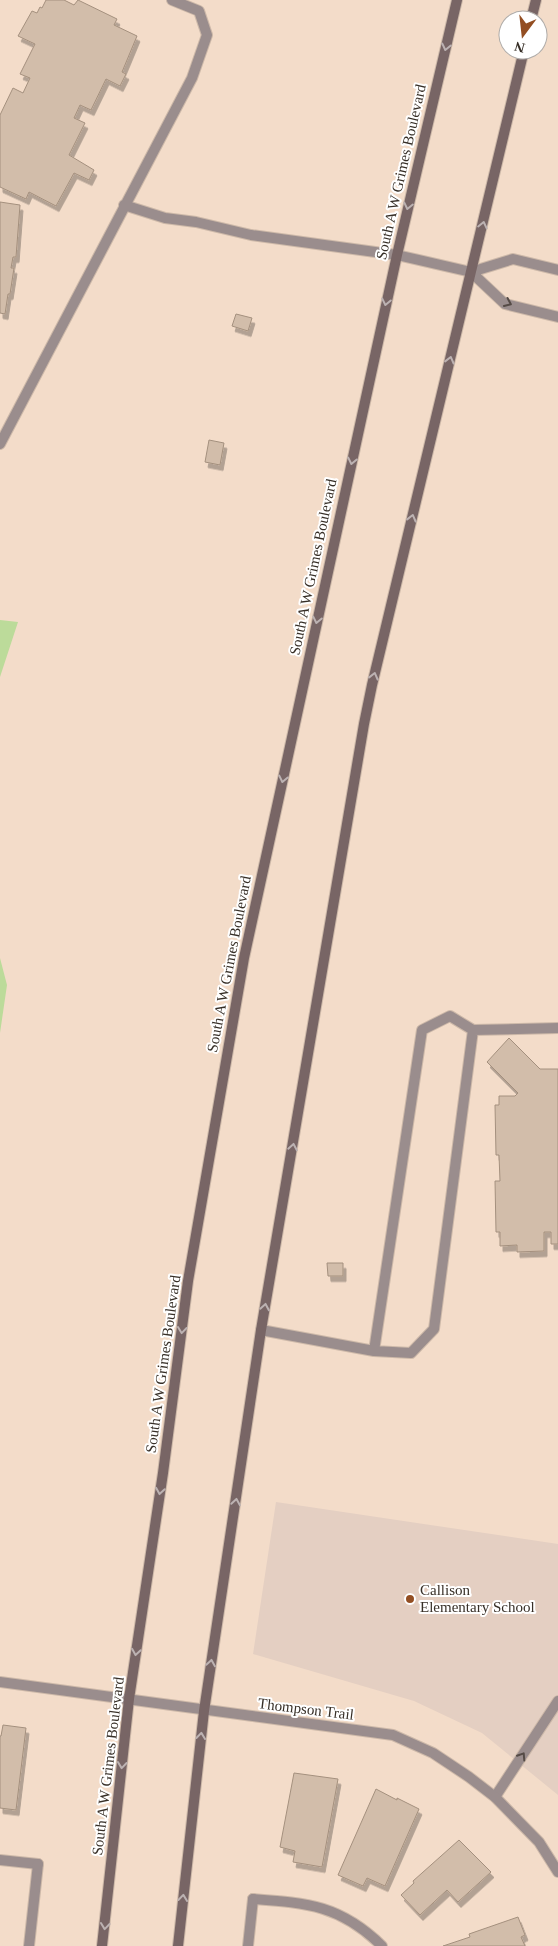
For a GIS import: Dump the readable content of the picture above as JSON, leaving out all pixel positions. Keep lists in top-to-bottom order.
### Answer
{
  "streets": {
    "main road": ["South A W Grimes Boulevard"],
    "street": ["Thompson Trail"]
  },
  "crossings": [
    ["South A W Grimes Boulevard", "Thompson Trail"]
  ],
  "places": ["Callison Elementary School"],
  "north": "bottom"
}
